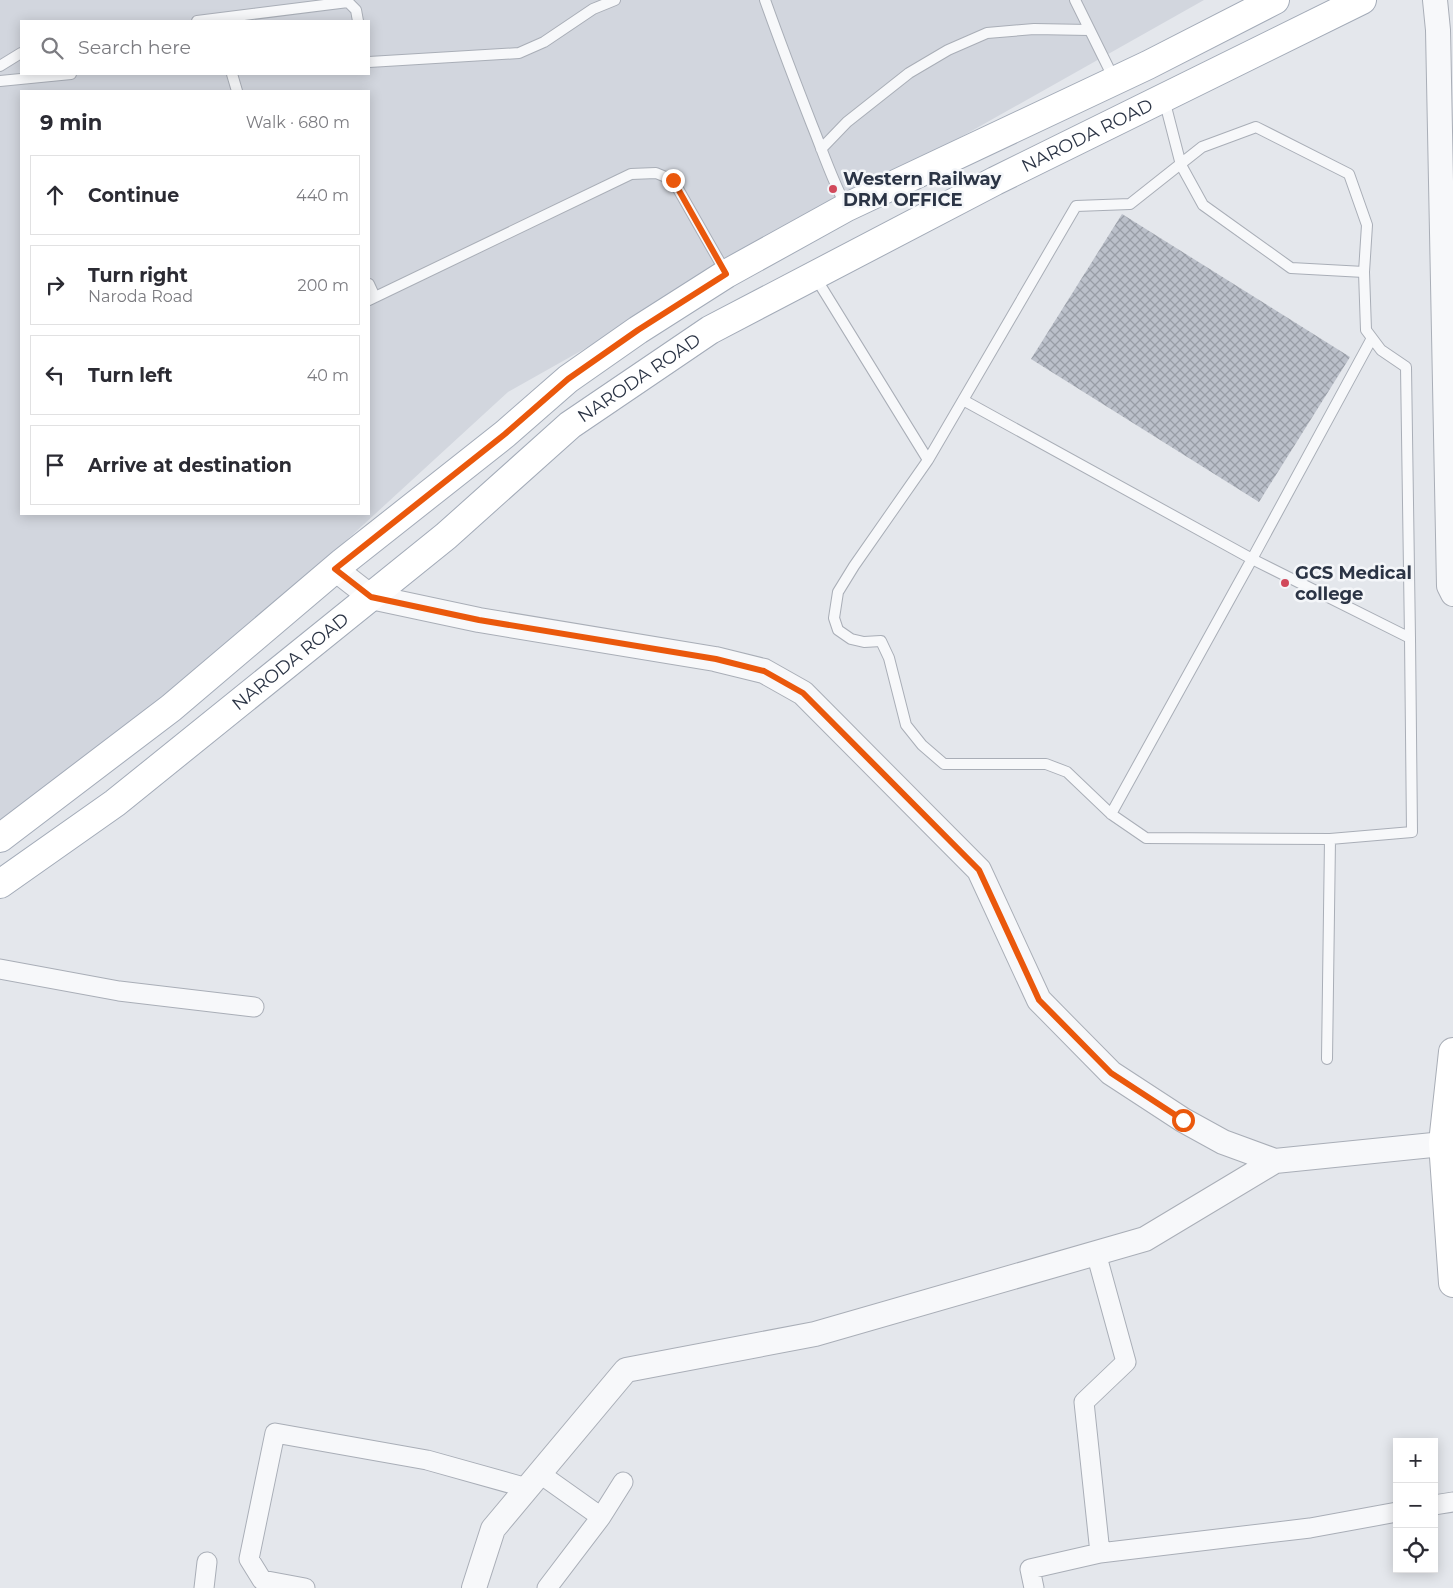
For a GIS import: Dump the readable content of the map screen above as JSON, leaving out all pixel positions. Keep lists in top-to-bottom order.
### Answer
{
  "streets": {
    "main road": ["NARODA ROAD"]
  },
  "places": ["Western Railway DRM OFFICE", "GCS Medical college"],
  "page": {
    "search": "Search here",
    "heading": ["9 min", "Walk · 680 m"],
    "list": [
      ["Continue", "440 m"],
      ["Turn right", "Naroda Road", "200 m"],
      ["Turn left", "40 m"],
      "Arrive at destination"
    ],
    "map_buttons": ["+", "−"]
  }
}
